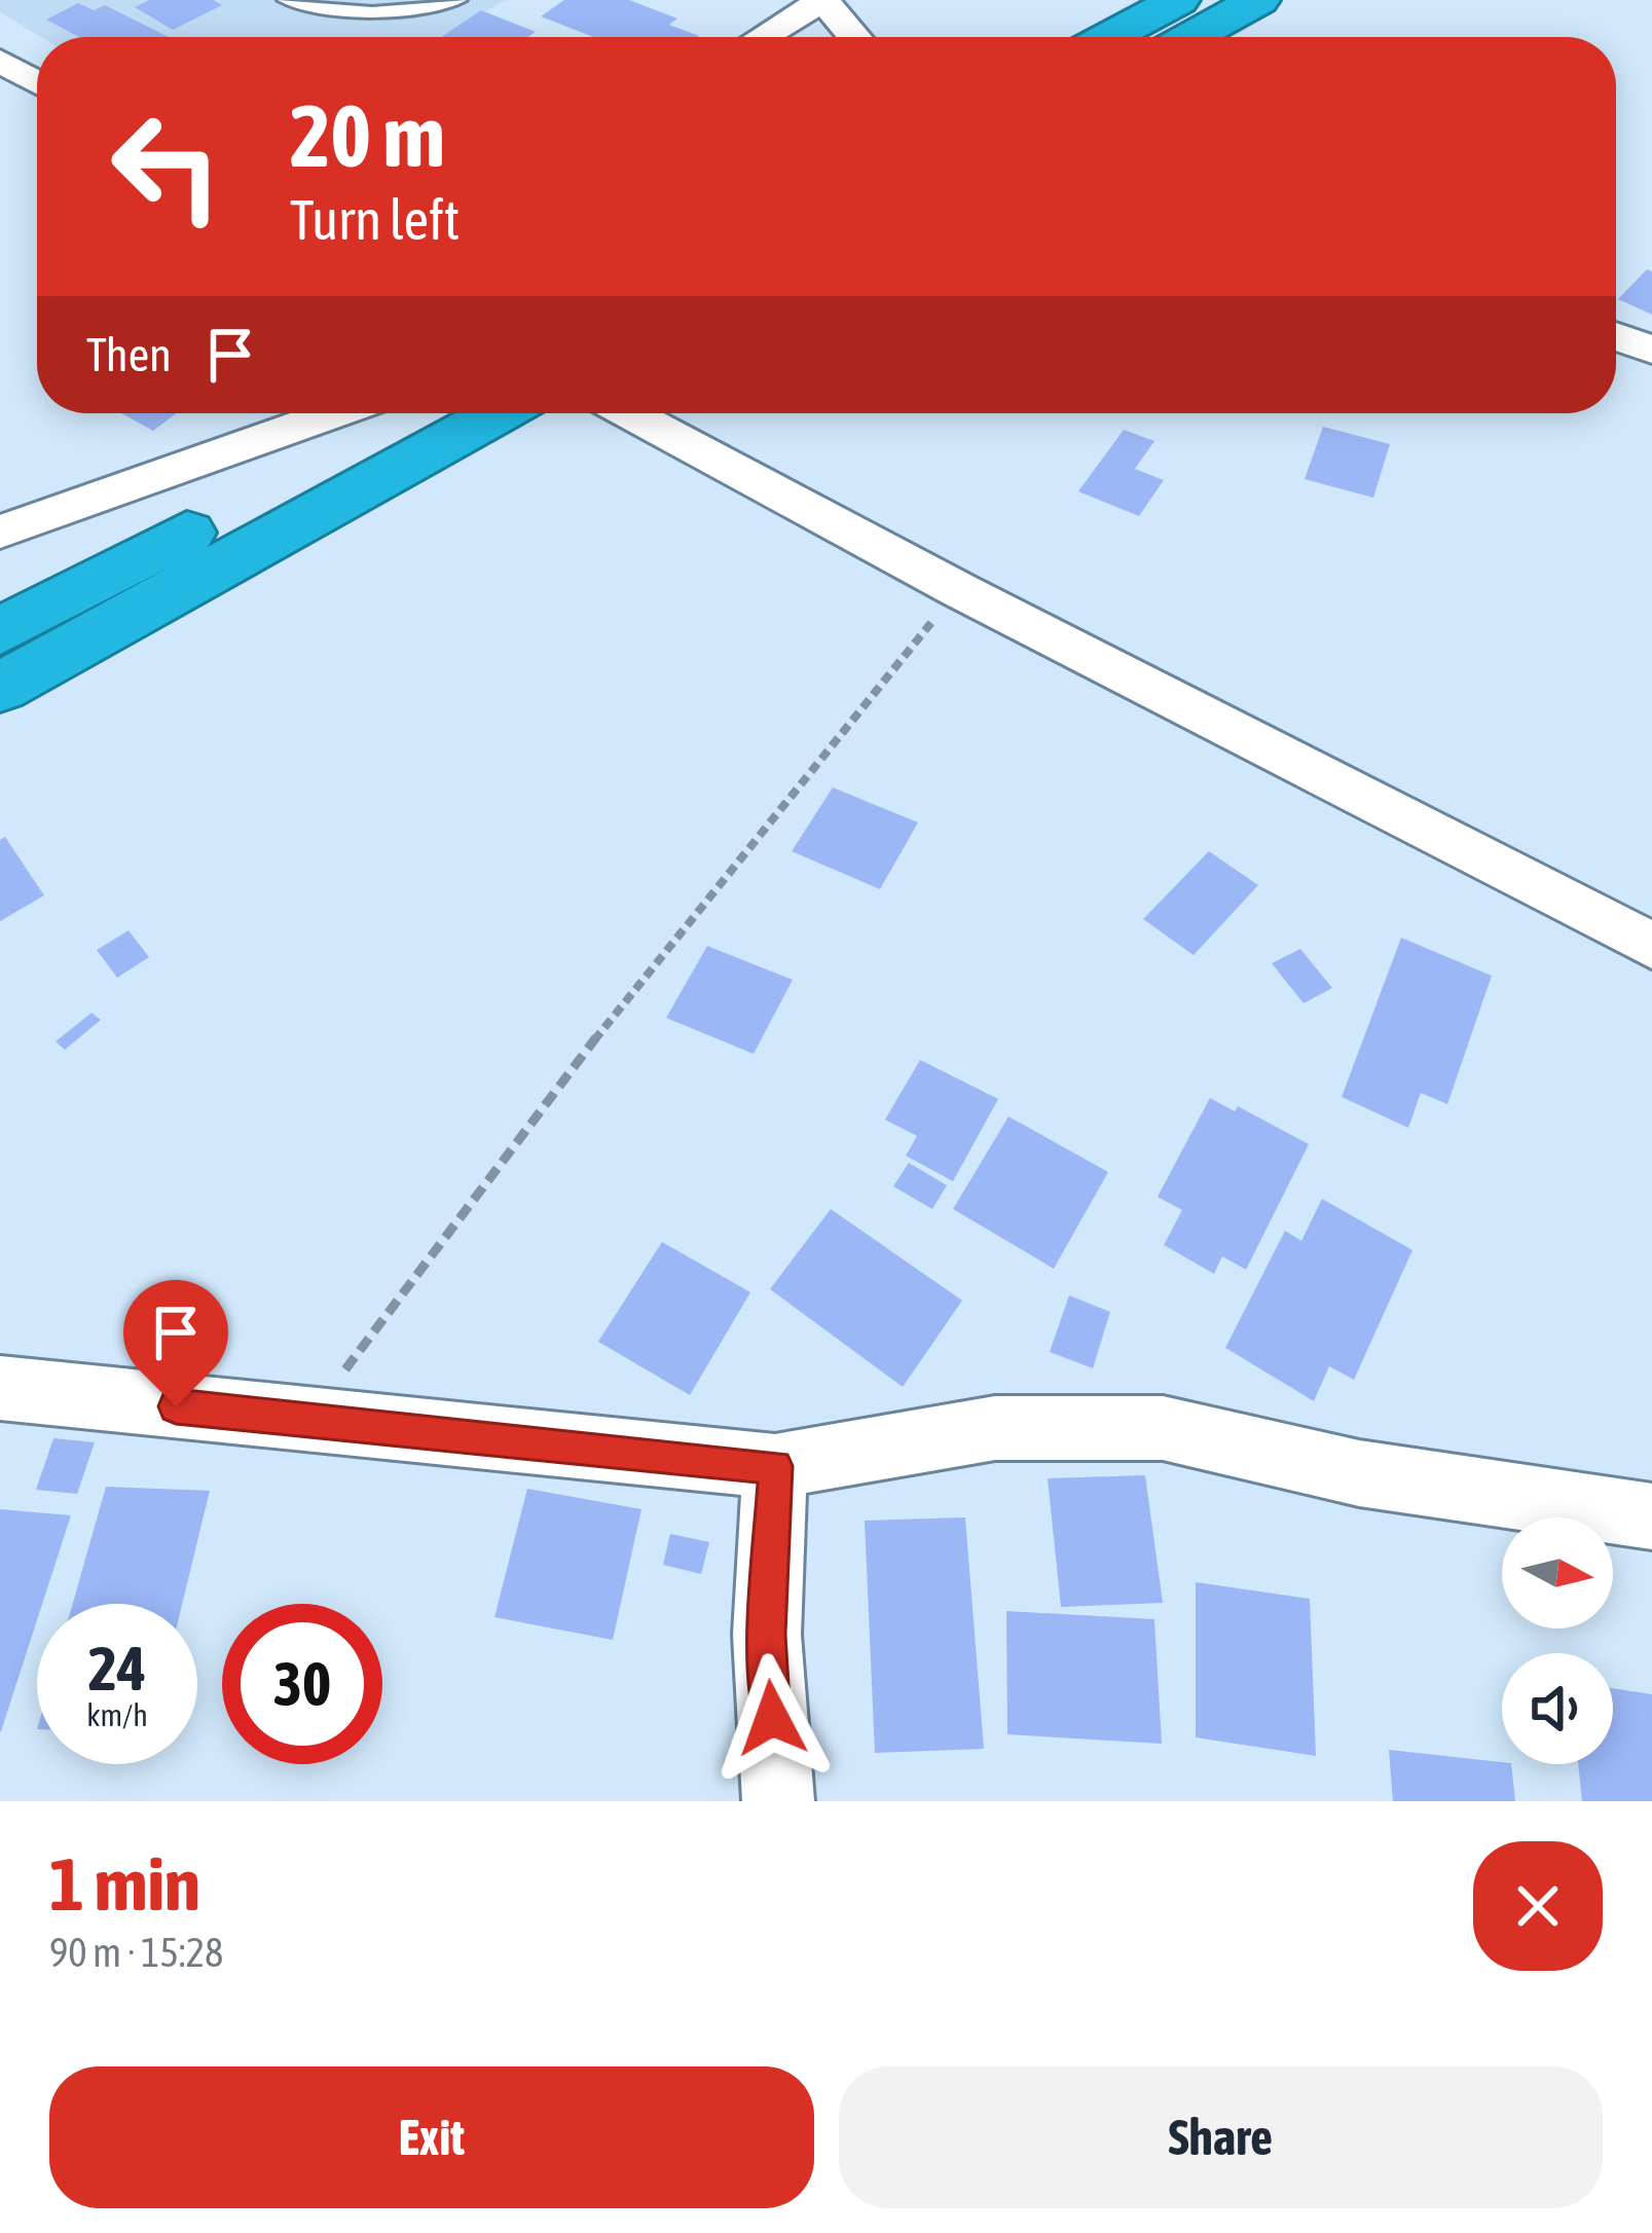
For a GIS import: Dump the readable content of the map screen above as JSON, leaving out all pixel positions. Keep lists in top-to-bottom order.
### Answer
{
  "north": "right",
  "page": {
    "turn": ["20 m", "Turn left"],
    "then": "Then",
    "speed": "24 km/h",
    "limit": "30",
    "heading": ["1 min", "90 m · 15:28"],
    "buttons": ["Exit", "Share"]
  }
}
